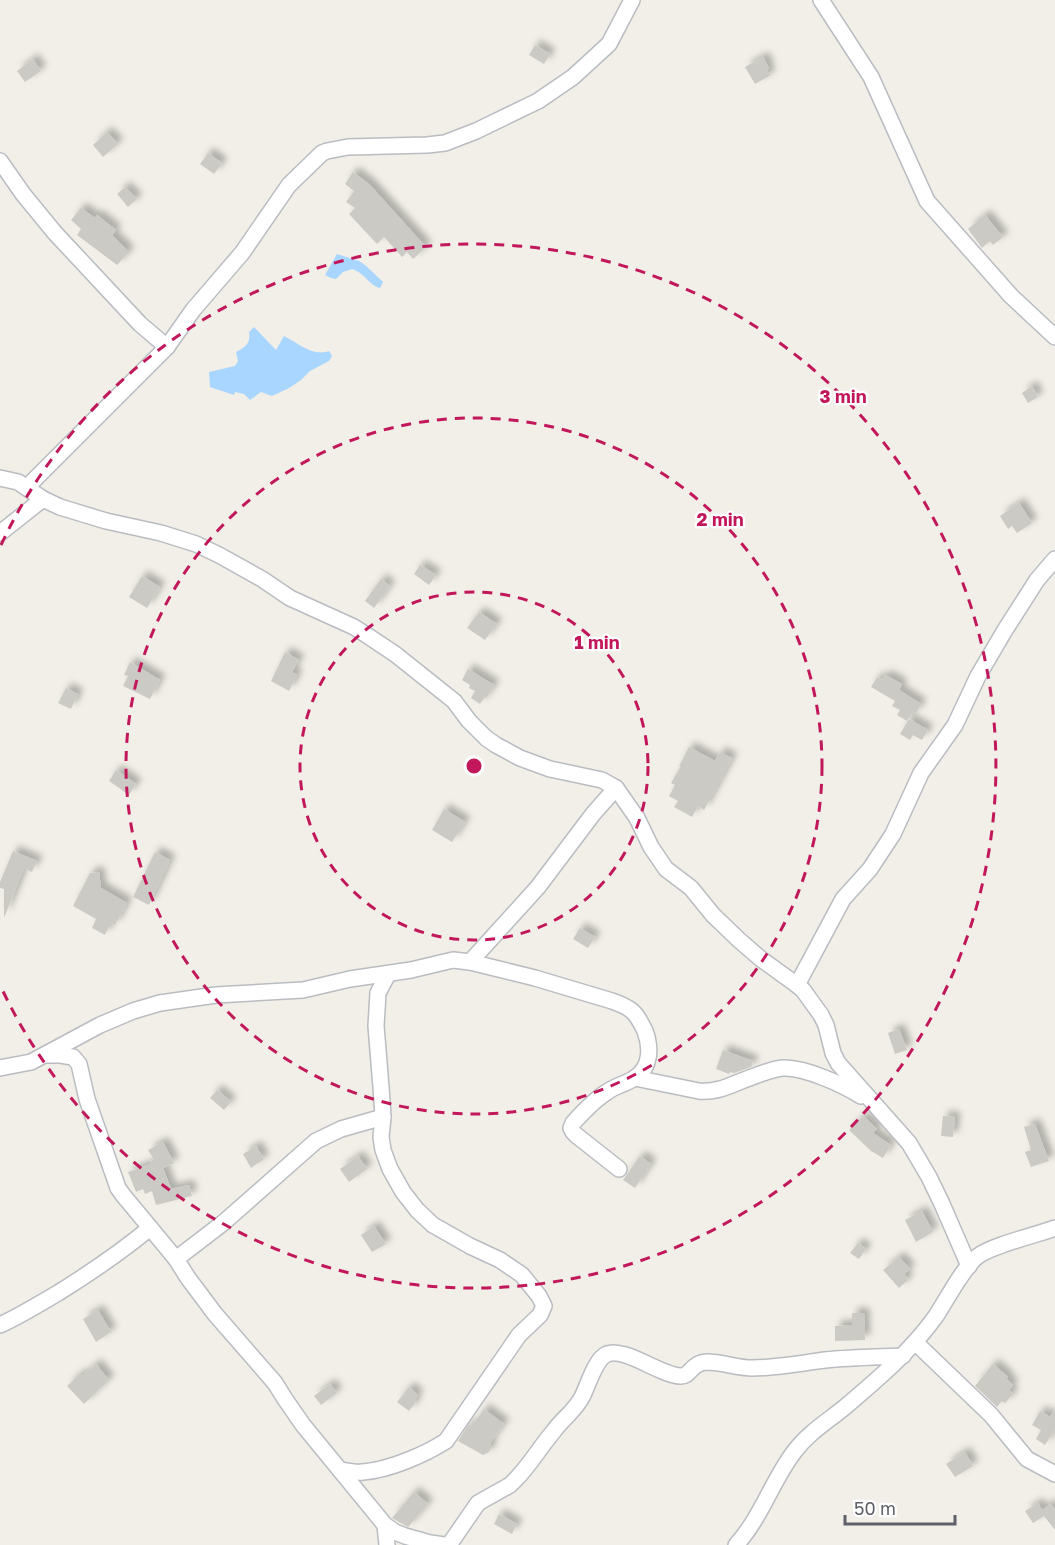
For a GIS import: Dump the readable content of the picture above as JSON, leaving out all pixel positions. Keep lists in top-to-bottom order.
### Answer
{
  "scale_bar": "50 m",
  "rings": ["3 min", "2 min", "1 min"]
}
